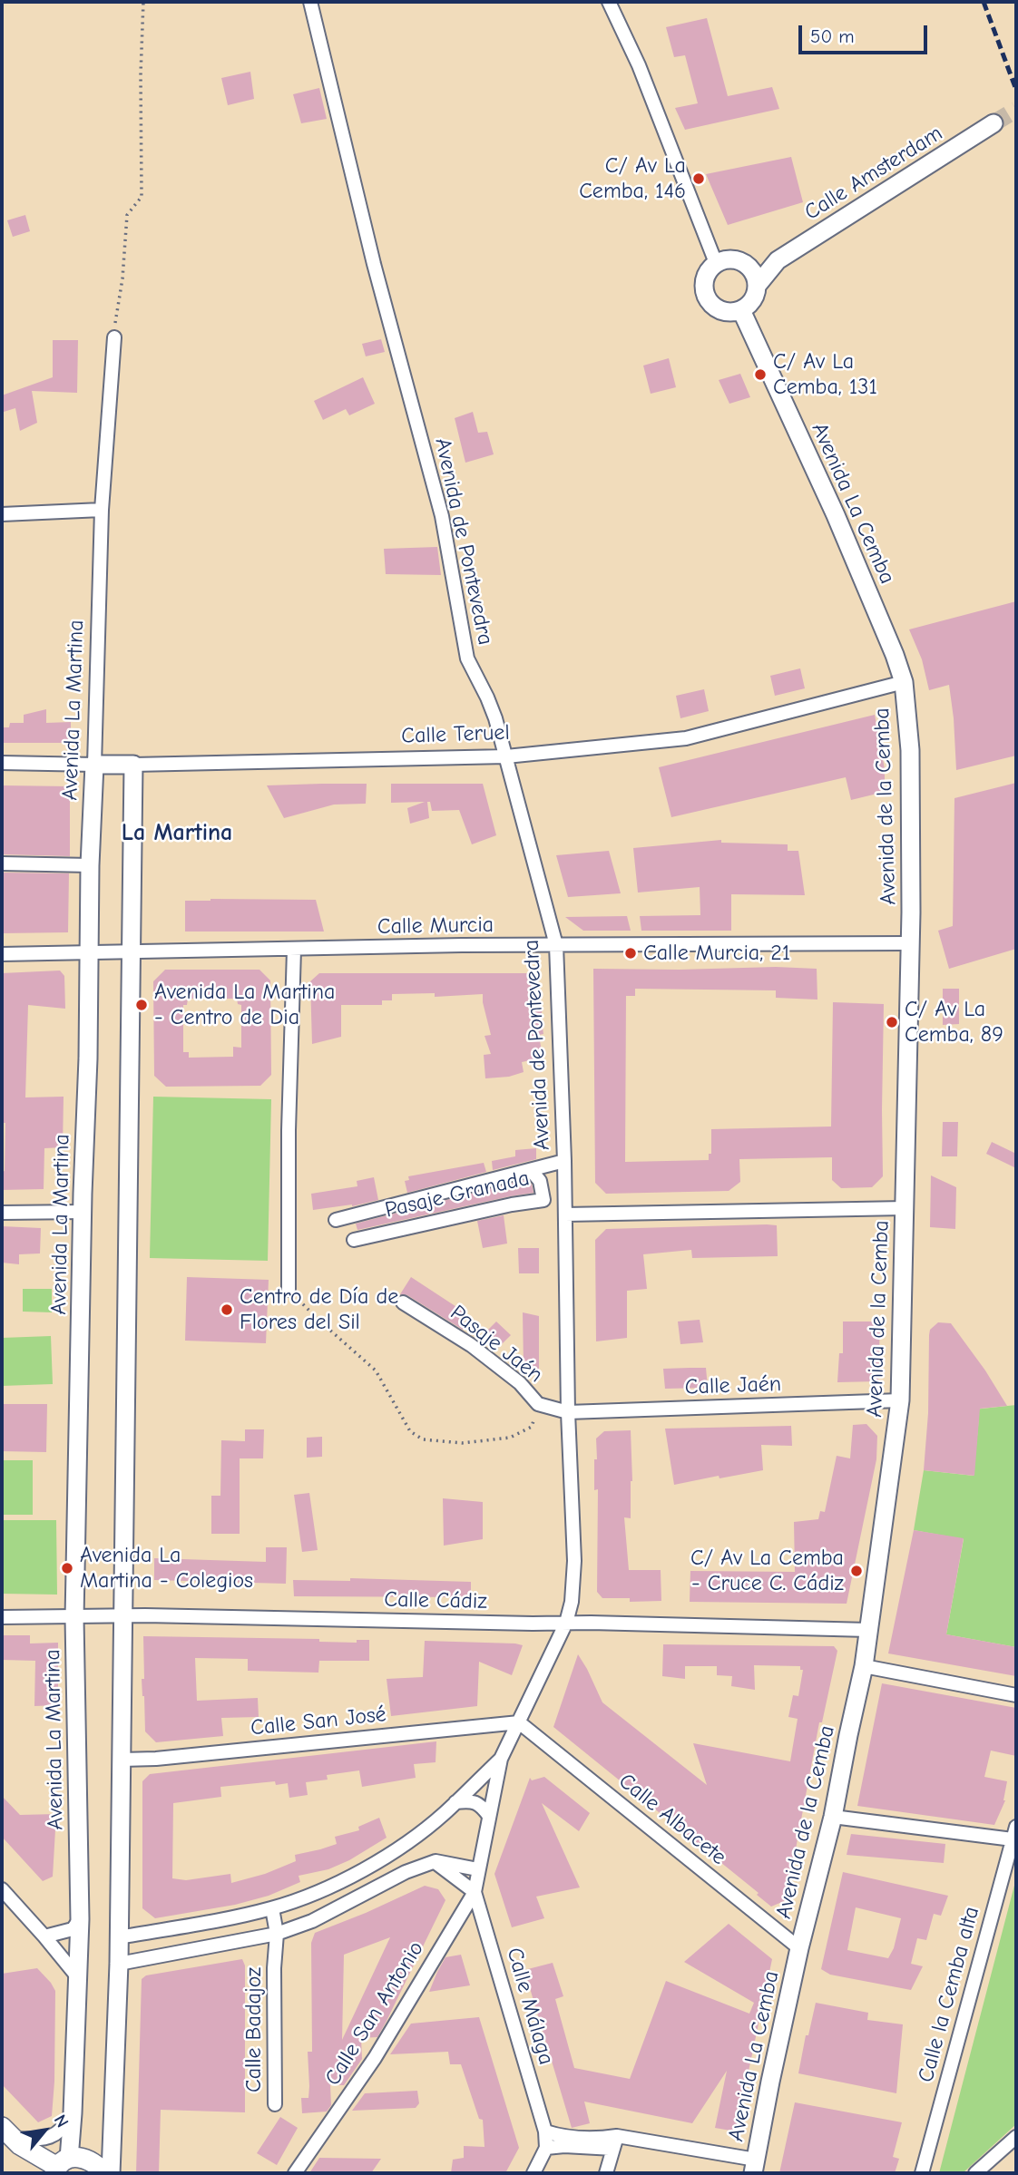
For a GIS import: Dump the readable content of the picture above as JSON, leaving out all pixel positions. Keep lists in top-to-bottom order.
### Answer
{
  "streets": {
    "street": [
      "Calle Amsterdam",
      "Avenida La Cemba",
      "Avenida de Pontevedra",
      "Avenida La Martina",
      "Calle Teruel",
      "Avenida de la Cemba",
      "Calle Murcia",
      "Pasaje Granada",
      "Pasaje Jaén",
      "Calle Jaén",
      "Calle Cádiz",
      "Calle San José",
      "Calle Albacete",
      "Calle la Cemba alta",
      "Calle Málaga",
      "Calle San Antonio",
      "Calle Badajoz"
    ]
  },
  "crossings": [
    ["Calle Amsterdam", "Avenida La Cemba"],
    ["Avenida La Cemba", "Calle Teruel"],
    ["Avenida La Cemba", "Avenida de la Cemba"],
    ["Avenida La Cemba", "Calle Albacete"],
    ["Avenida de Pontevedra", "Calle Teruel"],
    ["Avenida de Pontevedra", "Calle Murcia"],
    ["Avenida de Pontevedra", "Pasaje Jaén"],
    ["Avenida de Pontevedra", "Calle Jaén"],
    ["Avenida de Pontevedra", "Calle Cádiz"],
    ["Avenida de Pontevedra", "Calle San José"],
    ["Avenida de Pontevedra", "Calle Albacete"],
    ["Avenida de Pontevedra", "Calle San Antonio"],
    ["Avenida La Martina", "Calle Teruel"],
    ["Avenida La Martina", "Calle Murcia"],
    ["Avenida La Martina", "Calle Cádiz"],
    ["Calle Teruel", "Avenida de la Cemba"],
    ["Avenida de la Cemba", "Calle Murcia"],
    ["Avenida de la Cemba", "Calle Jaén"],
    ["Avenida de la Cemba", "Calle Cádiz"],
    ["Avenida de la Cemba", "Calle Albacete"],
    ["Pasaje Jaén", "Calle Jaén"],
    ["Calle San José", "Calle Albacete"],
    ["Calle Málaga", "Calle San Antonio"]
  ],
  "districts": ["La Martina"],
  "places": [
    "C/ Av La Cemba, 146",
    "C/ Av La Cemba, 131",
    "Calle Murcia, 21",
    "Avenida La Martina - Centro de Dia",
    "C/ Av La Cemba, 89",
    "Centro de Día de Flores del Sil",
    "Avenida La Martina - Colegios",
    "C/ Av La Cemba - Cruce C. Cádiz"
  ],
  "scale_bar": "50 m",
  "north": "top right"
}
